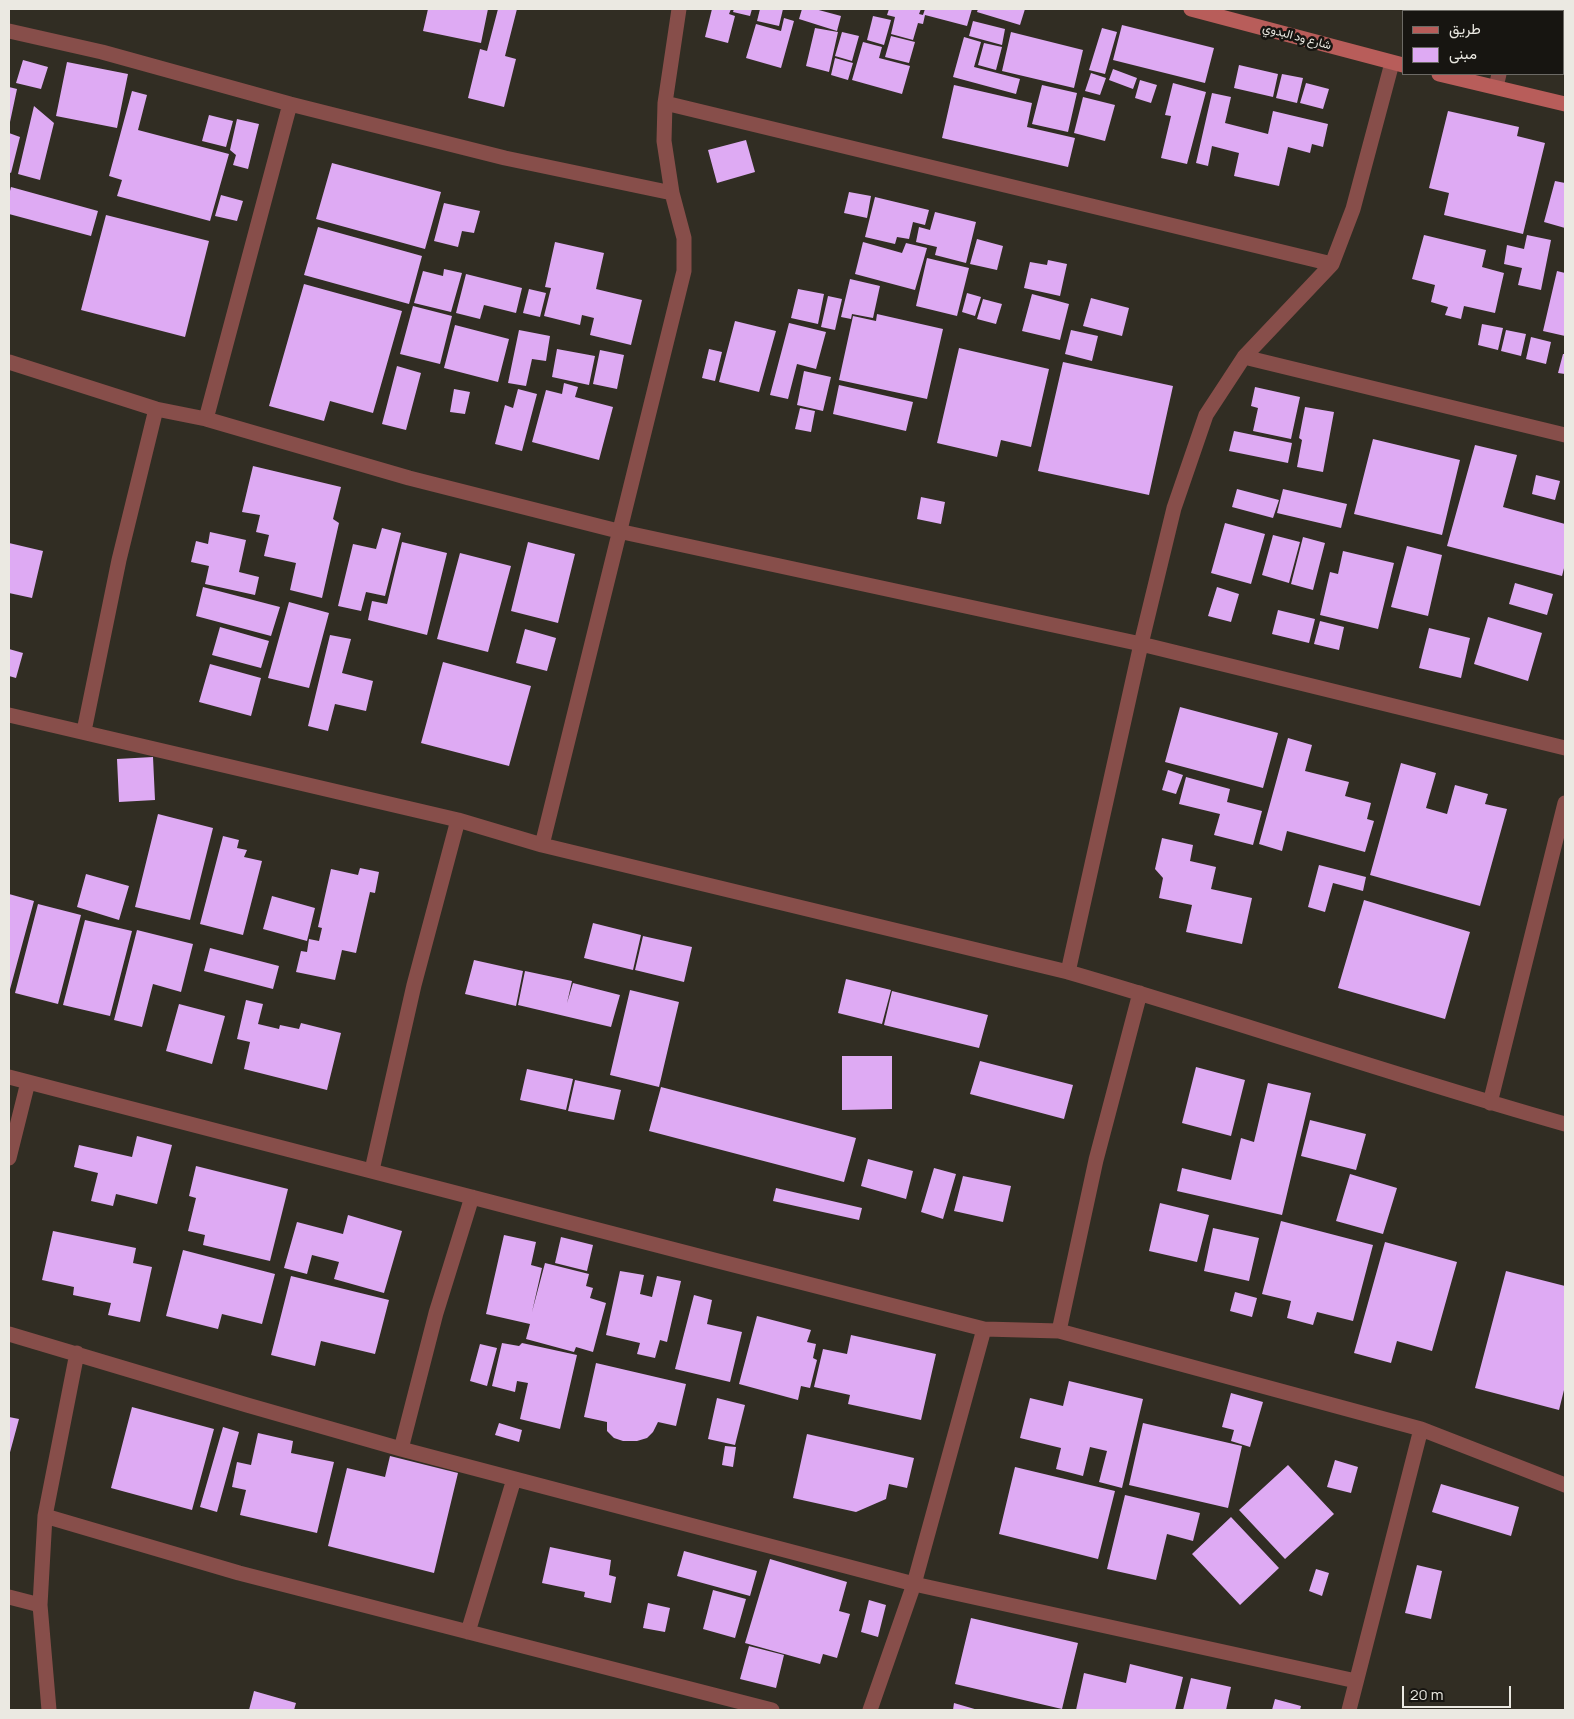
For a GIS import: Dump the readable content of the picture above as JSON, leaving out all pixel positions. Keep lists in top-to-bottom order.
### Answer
{
  "streets": {
    "street": ["شارع ود البدوي"]
  },
  "legend": ["طريق", "مبنى"],
  "scale_bar": "20 m"
}
